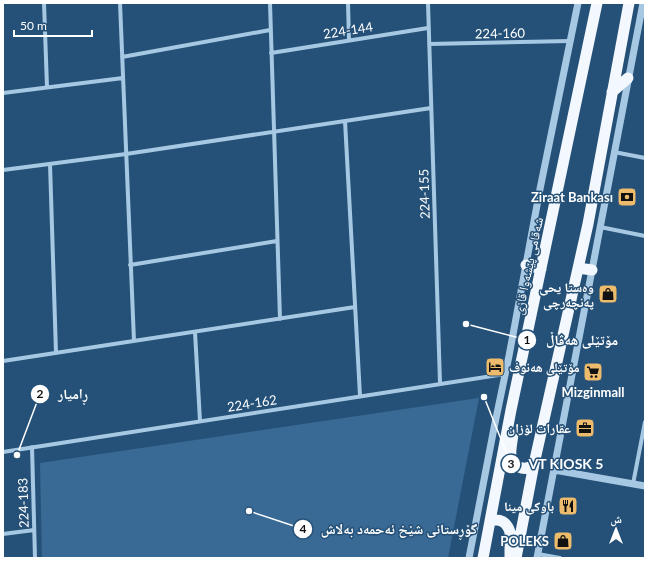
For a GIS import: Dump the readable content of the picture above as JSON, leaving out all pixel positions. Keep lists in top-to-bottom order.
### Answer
{
  "streets": {
    "highway": ["شەقامی پێشەوا قازی"],
    "street": [
      "224-144",
      "224-160",
      "224-155",
      "224-162",
      "224-183"
    ]
  },
  "crossings": [
    ["224-144", "224-155"],
    ["224-160", "224-155"],
    ["224-155", "224-162"],
    ["224-162", "224-183"]
  ],
  "places": {
    "bank": ["Ziraat Bankası"],
    "shop": ["وەستا یحی پەنچەرچی", "POLEKS"],
    "other": [
      "مۆتێلی هەڤاڵ",
      "VT KIOSK 5",
      "ڕامیار",
      "گۆڕستانی شێخ ئەحمەد بەلاش"
    ],
    "hotel": ["مۆتێلی هەنوف"],
    "supermarket": ["Mizginmall"],
    "office": ["عقارات لۆزان"],
    "restaurant": ["باوکی مینا"]
  },
  "scale_bar": "50 m",
  "north": "top"
}
